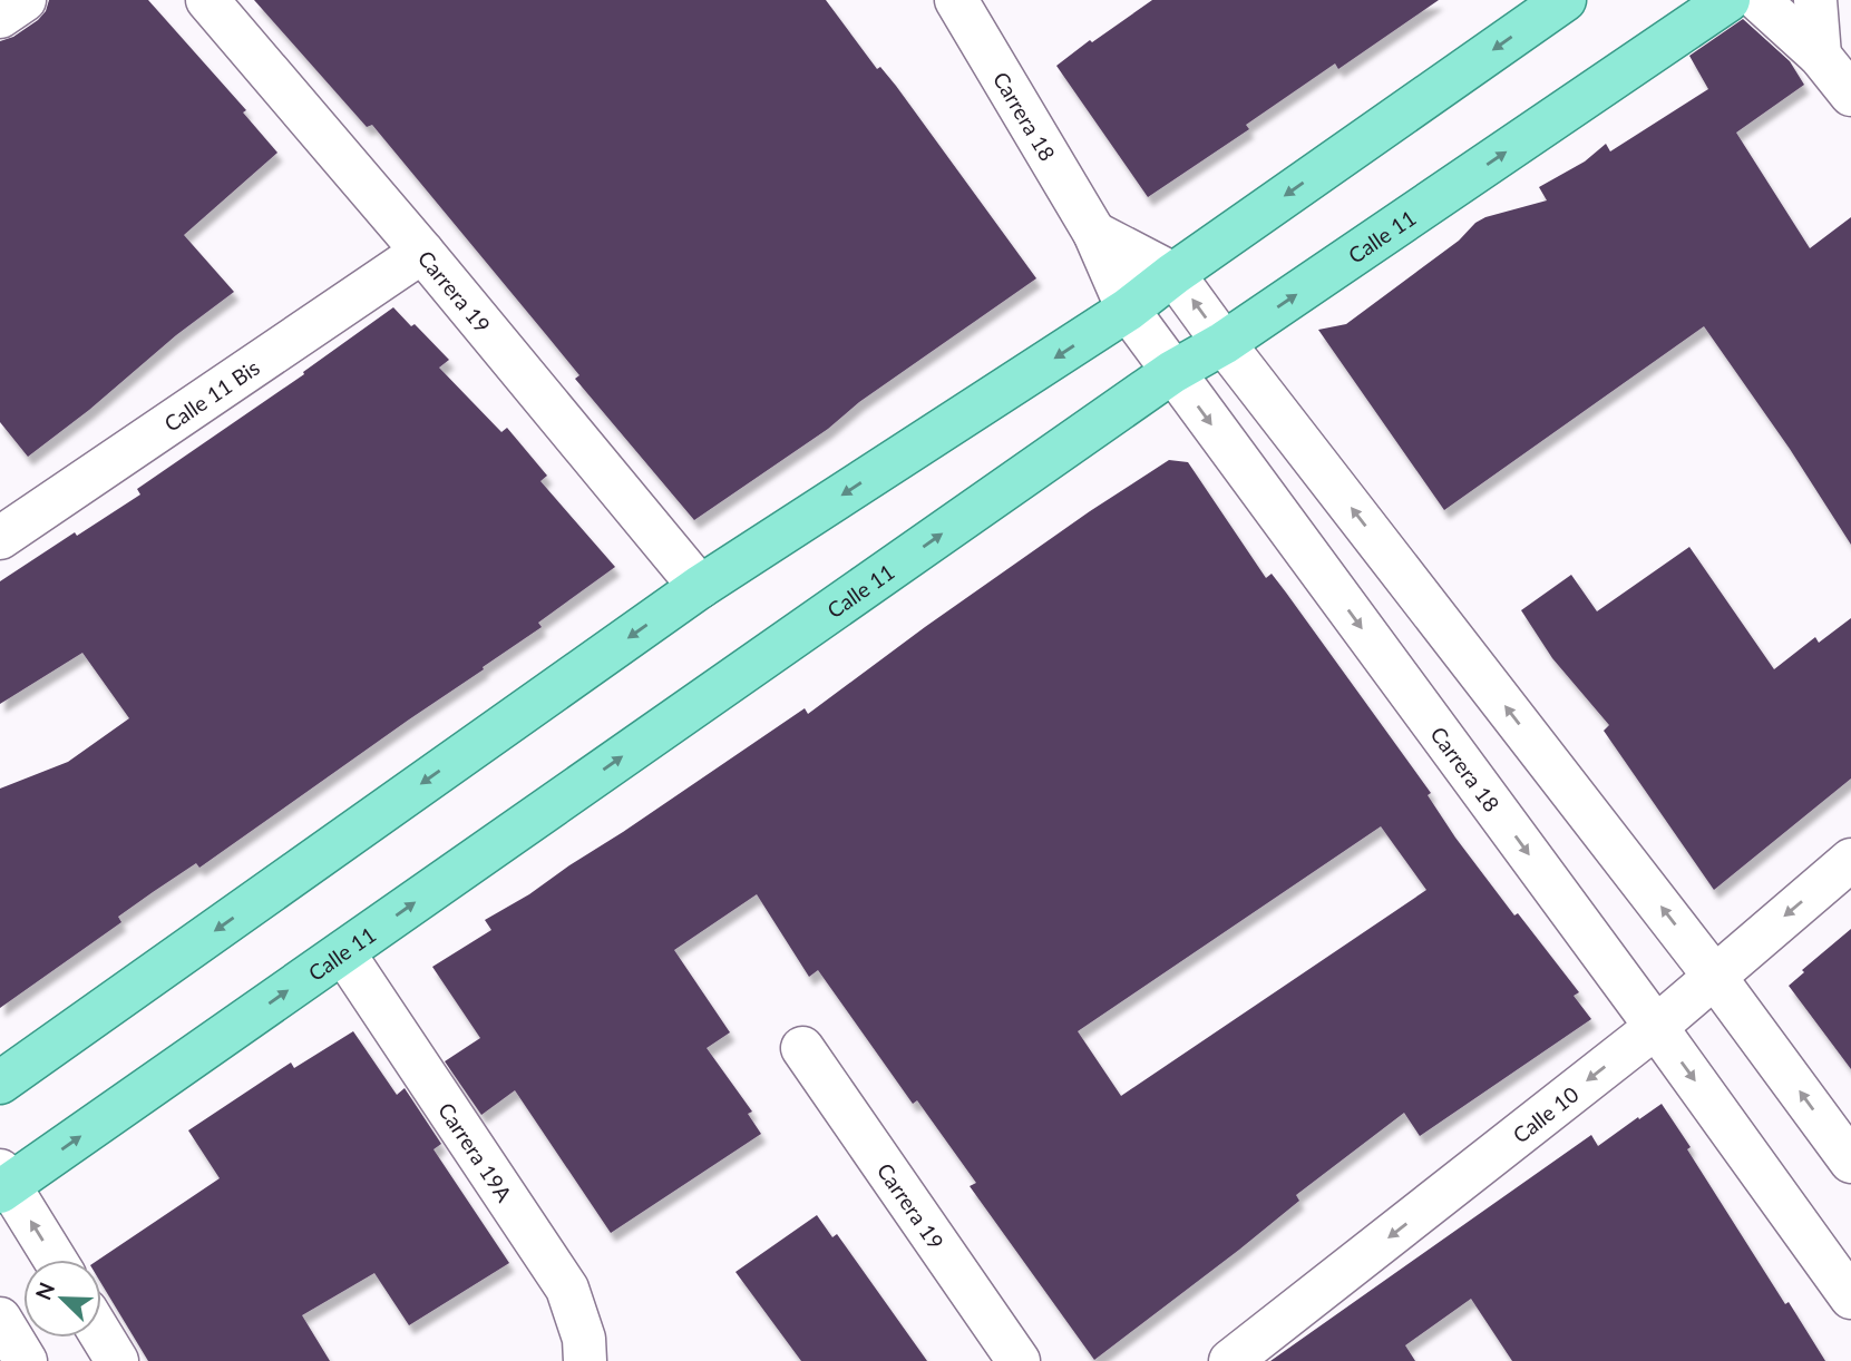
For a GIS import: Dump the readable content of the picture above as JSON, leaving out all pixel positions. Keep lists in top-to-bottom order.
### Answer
{
  "streets": {
    "main road": ["Calle 11"],
    "street": [
      "Carrera 18",
      "Carrera 19",
      "Calle 11 Bis",
      "Calle 10",
      "Carrera 19A"
    ]
  },
  "crossings": [
    ["Carrera 18", "Calle 11"],
    ["Carrera 18", "Calle 10"],
    ["Calle 11", "Carrera 19A"],
    ["Carrera 19", "Calle 11 Bis"]
  ],
  "one_way": ["Calle 10"],
  "north": "top left"
}
